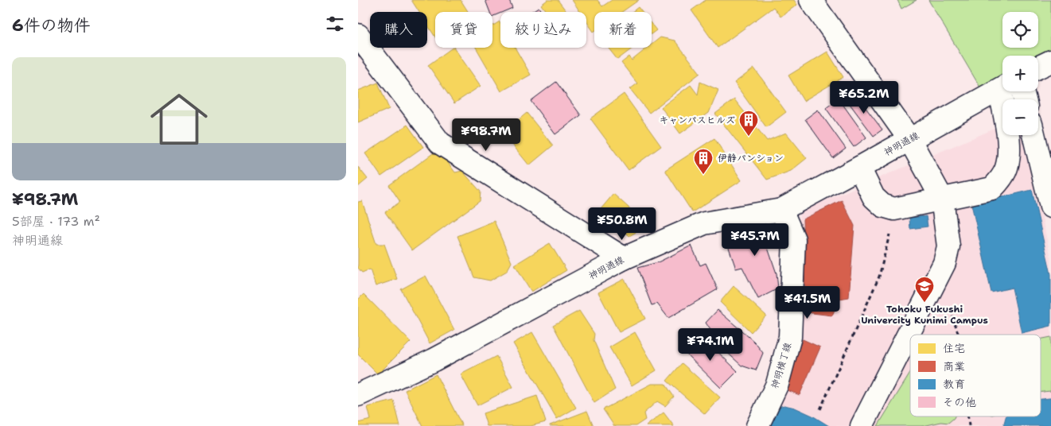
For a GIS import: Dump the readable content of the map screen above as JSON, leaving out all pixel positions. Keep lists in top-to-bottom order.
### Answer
{
  "streets": {
    "street": ["神明通線", "神明横丁線"]
  },
  "crossings": [
    ["神明通線", "神明横丁線"]
  ],
  "places": {
    "building": ["キャンパスヒルズ", "伊静パンション"],
    "school or university": ["Tohoku Fukushi Univercity Kunimi Campus"]
  },
  "legend": [
    "住宅",
    "商業",
    "教育",
    "その他"
  ],
  "page": {
    "heading": "6件の物件",
    "map_buttons": ["+", "−"],
    "chip": [
      "購入",
      "賃貸",
      "絞り込み",
      "新着"
    ],
    "list": [
      {
        "name": "¥98.7M",
        "note": "5部屋 · 173 m² · 神明通線"
      }
    ],
    "price": [
      "¥65.2M",
      "¥98.7M",
      "¥50.8M",
      "¥45.7M",
      "¥41.5M",
      "¥74.1M"
    ]
  }
}
